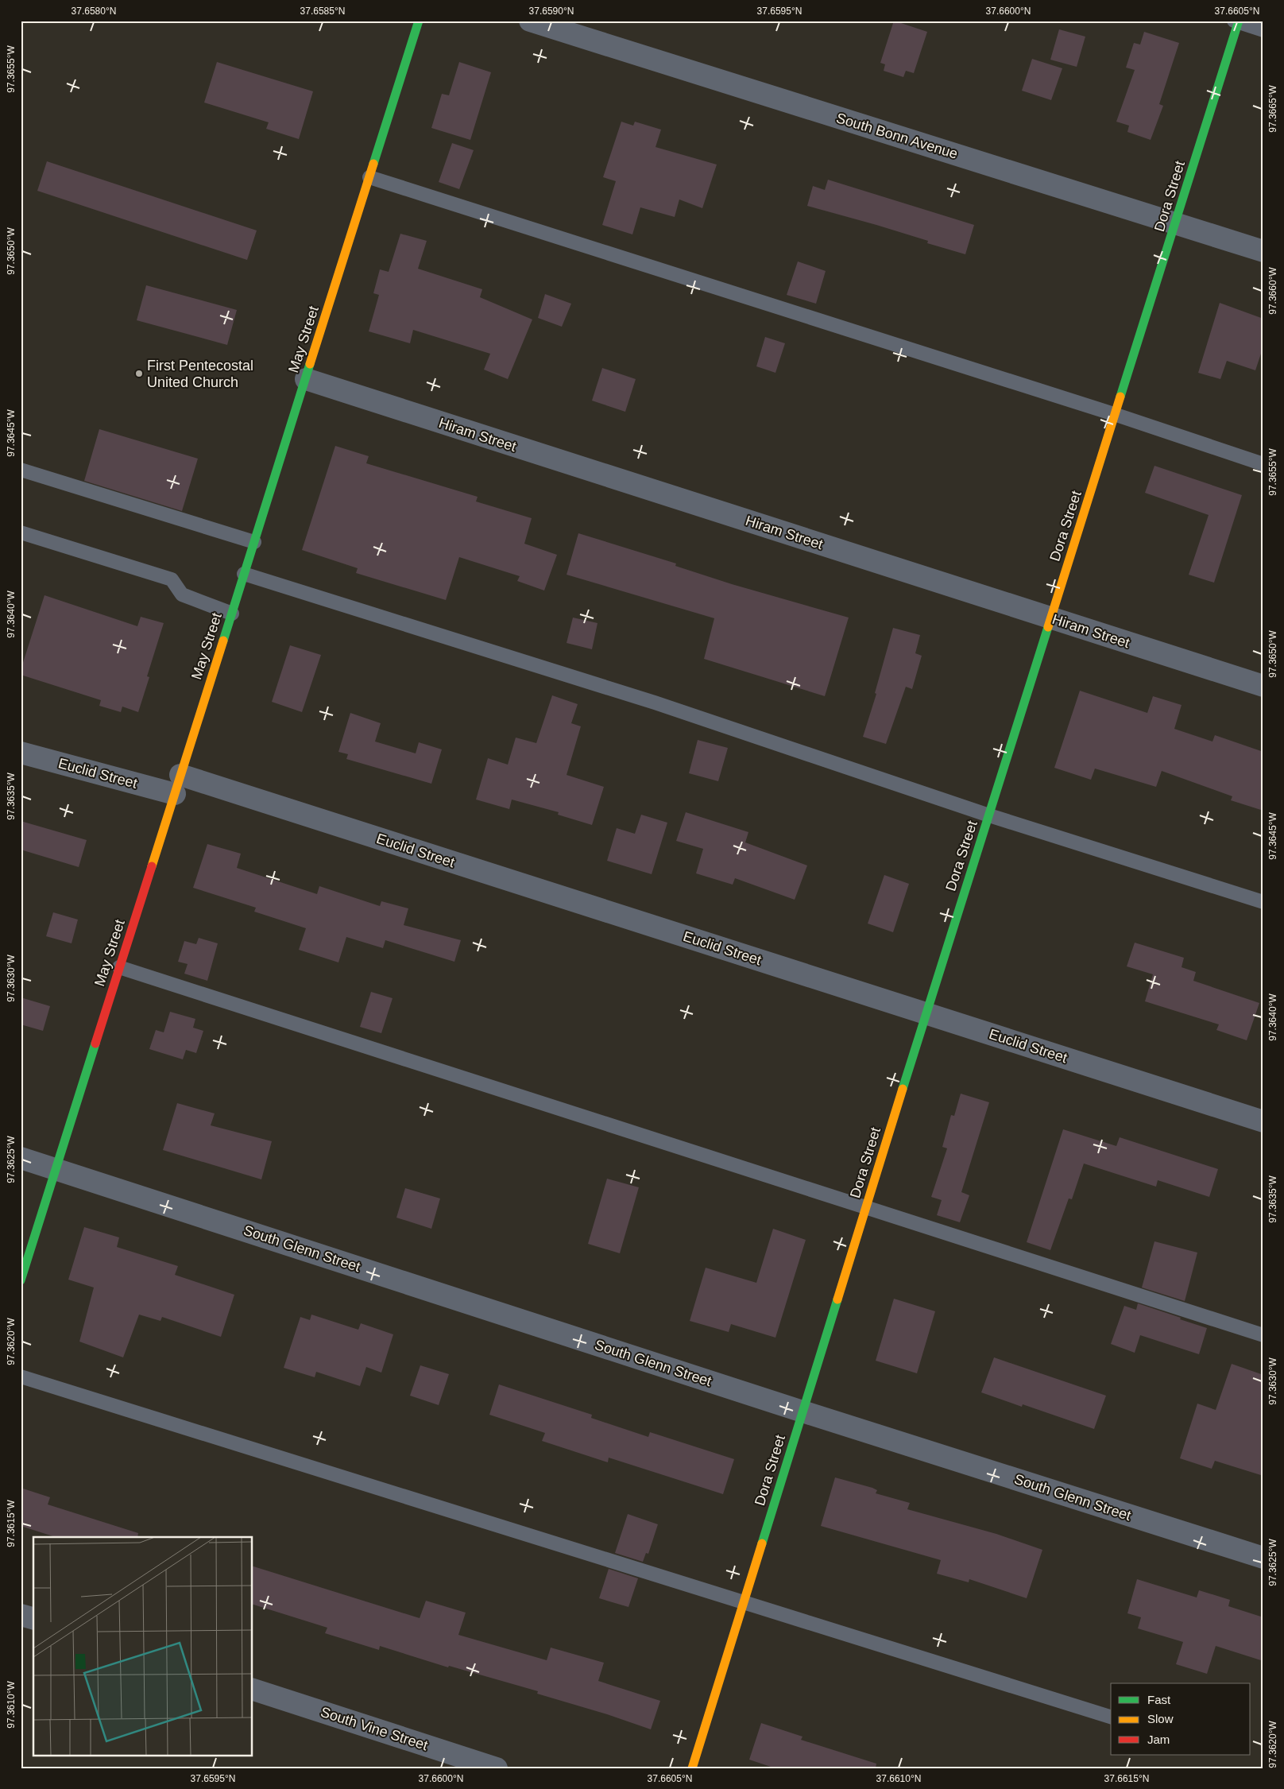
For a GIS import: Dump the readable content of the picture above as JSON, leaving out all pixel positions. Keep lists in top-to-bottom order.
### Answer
{
  "streets": {
    "street": [
      "South Bonn Avenue",
      "Dora Street",
      "May Street",
      "Hiram Street",
      "Euclid Street",
      "South Glenn Street",
      "South Vine Street"
    ]
  },
  "crossings": [
    ["South Bonn Avenue", "Dora Street"],
    ["Dora Street", "Hiram Street"],
    ["Dora Street", "Euclid Street"],
    ["Dora Street", "South Glenn Street"],
    ["May Street", "Hiram Street"],
    ["May Street", "Euclid Street"],
    ["May Street", "South Glenn Street"]
  ],
  "places": ["First Pentecostal United Church"],
  "legend": ["Fast", "Slow", "Jam"],
  "coordinates": [
    "37.6580°N",
    "37.6585°N",
    "37.6590°N",
    "37.6595°N",
    "37.6600°N",
    "37.6605°N",
    "97.3655°W",
    "97.3665°W",
    "97.3650°W",
    "97.3660°W",
    "97.3645°W",
    "97.3640°W",
    "97.3635°W",
    "97.3630°W",
    "97.3625°W",
    "97.3620°W",
    "97.3615°W",
    "97.3610°W",
    "37.6610°N",
    "37.6615°N"
  ]
}
